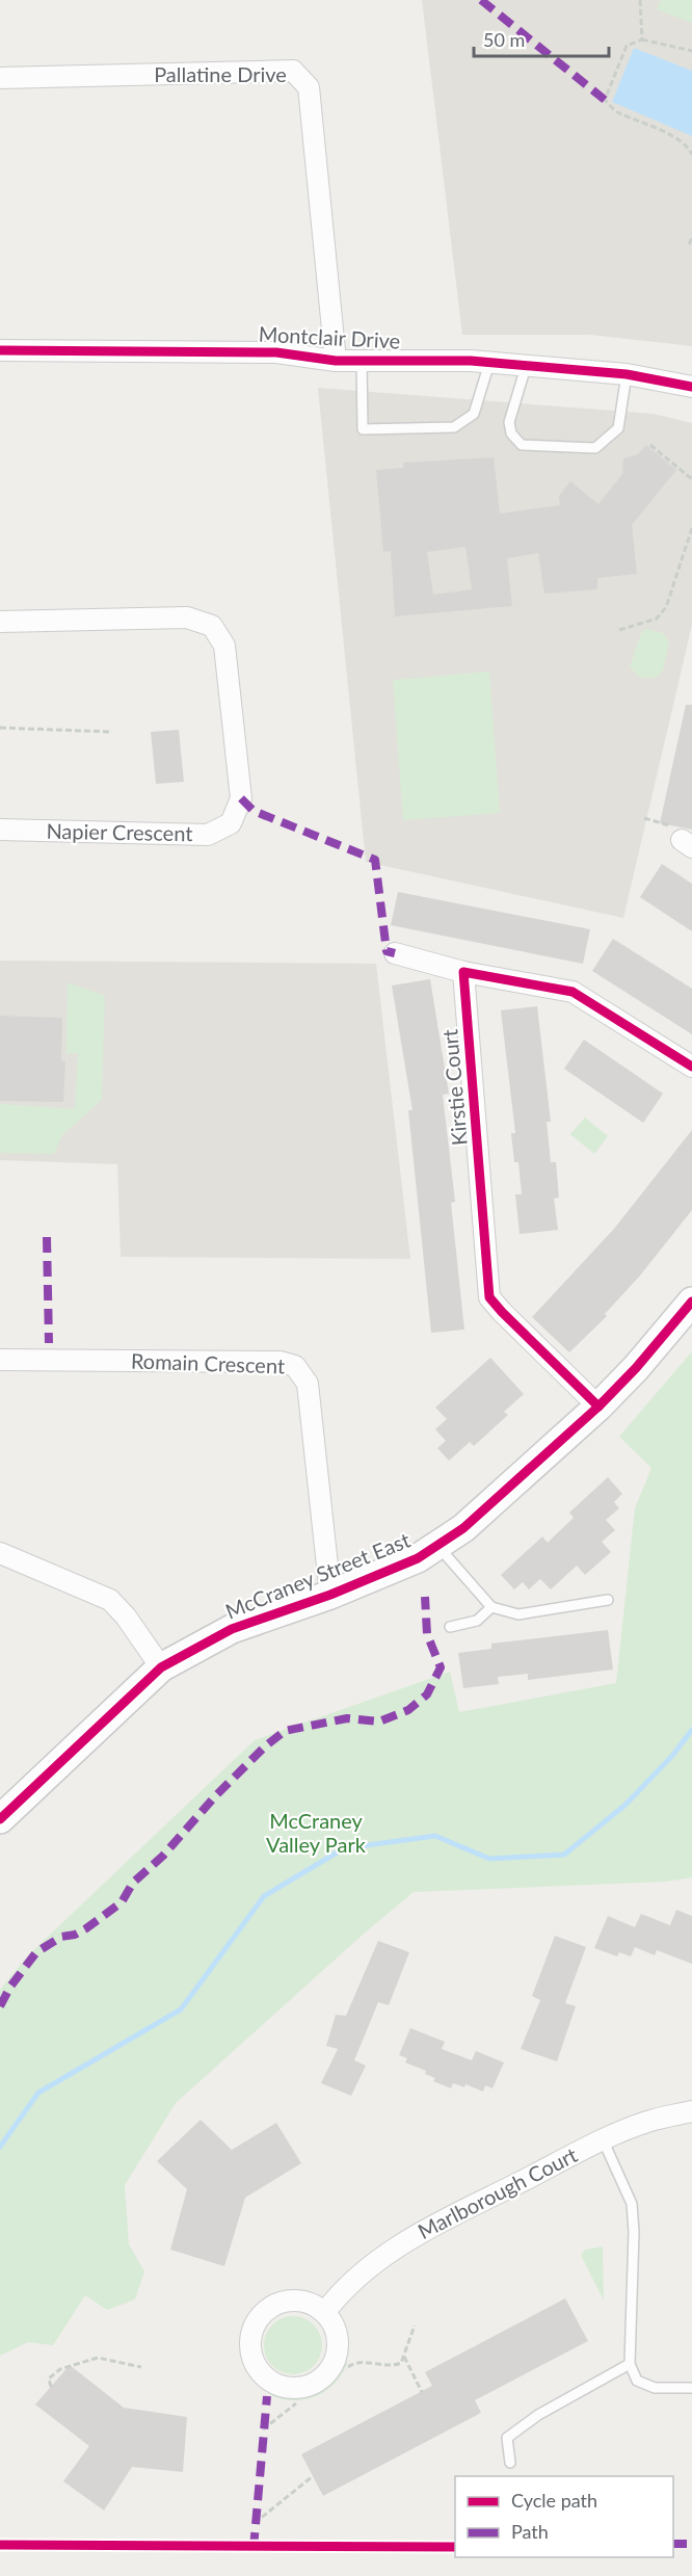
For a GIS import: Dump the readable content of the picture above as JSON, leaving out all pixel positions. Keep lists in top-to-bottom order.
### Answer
{
  "streets": {
    "street": [
      "Pallatine Drive",
      "Montclair Drive",
      "Napier Crescent",
      "Kirstie Court",
      "Romain Crescent",
      "McCraney Street East",
      "Marlborough Court"
    ]
  },
  "crossings": [
    ["Pallatine Drive", "Montclair Drive"],
    ["Kirstie Court", "McCraney Street East"],
    ["Romain Crescent", "McCraney Street East"]
  ],
  "parks": ["McCraney Valley Park"],
  "legend": ["Cycle path", "Path"],
  "scale_bar": "50 m"
}
